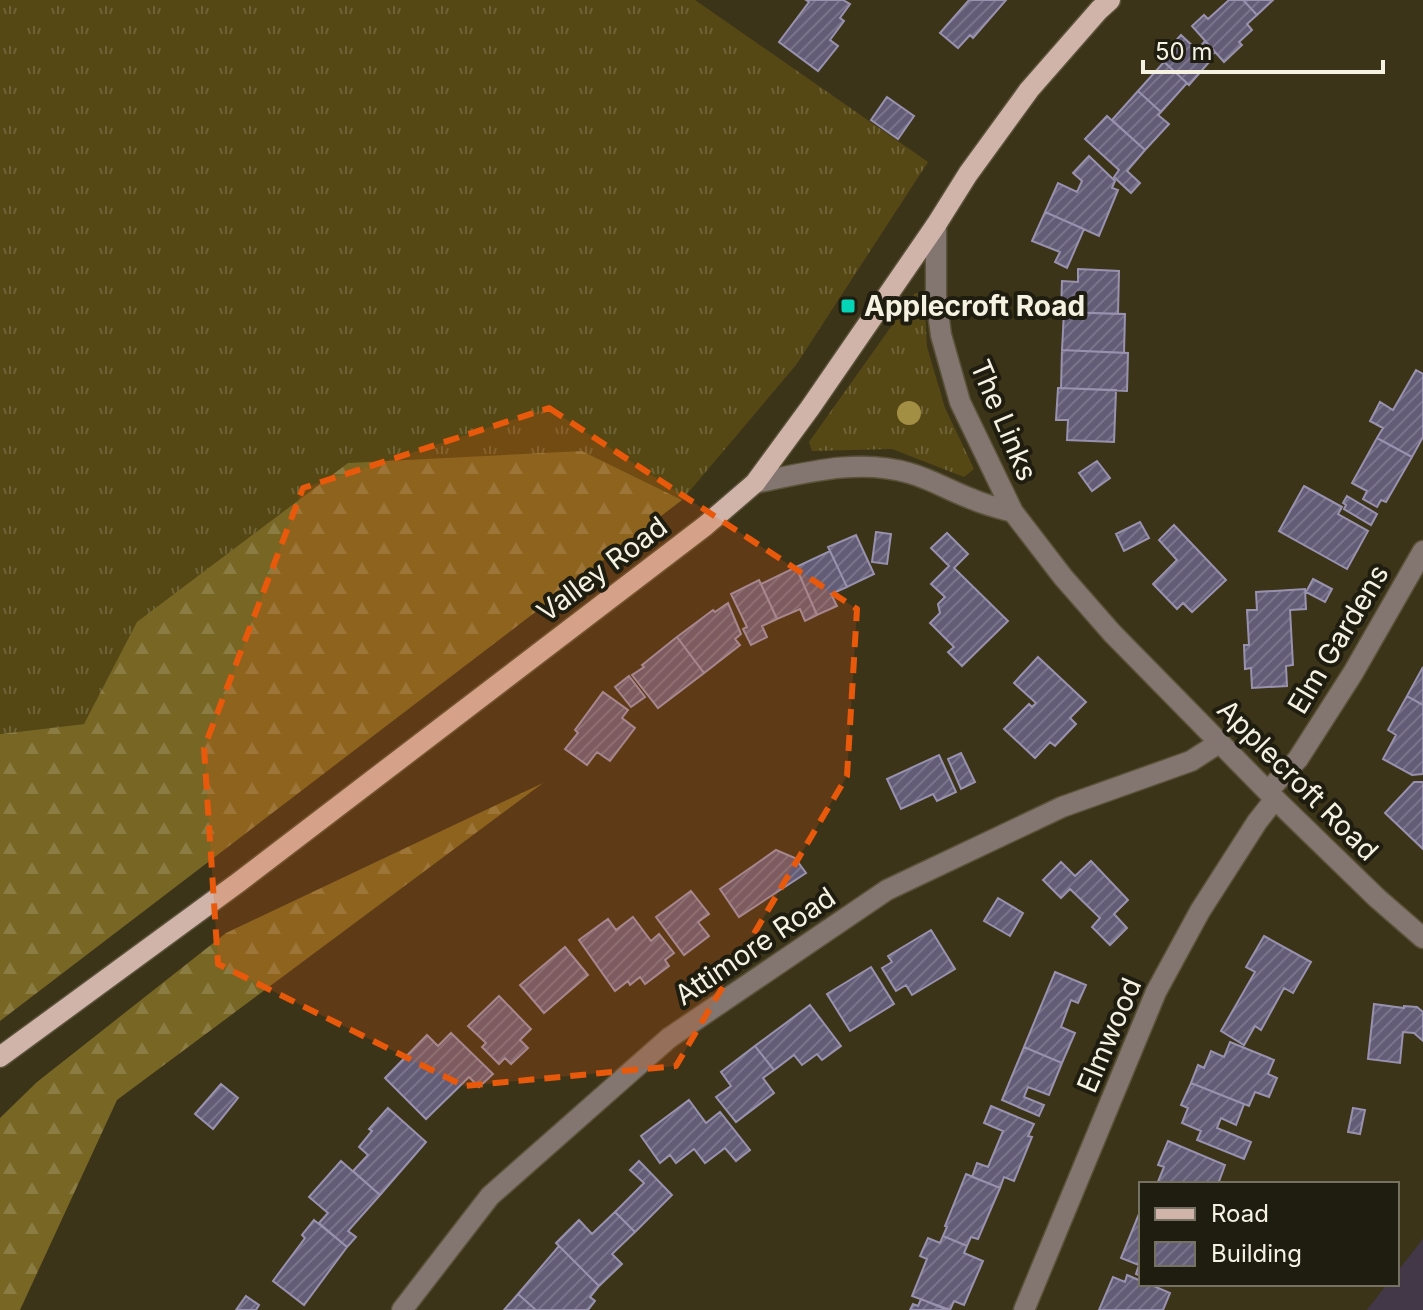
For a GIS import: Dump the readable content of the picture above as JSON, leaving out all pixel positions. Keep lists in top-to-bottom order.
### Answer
{
  "streets": {
    "main road": ["Valley Road"],
    "street": [
      "The Links",
      "Elm Gardens",
      "Applecroft Road",
      "Attimore Road",
      "Elmwood"
    ]
  },
  "crossings": [
    ["The Links", "Valley Road"],
    ["The Links", "Applecroft Road"],
    ["Elm Gardens", "Applecroft Road"],
    ["Elm Gardens", "Elmwood"],
    ["Applecroft Road", "Attimore Road"],
    ["Applecroft Road", "Elmwood"]
  ],
  "places": {
    "transit": ["Applecroft Road"]
  },
  "legend": ["Road", "Building"],
  "scale_bar": "50 m"
}
